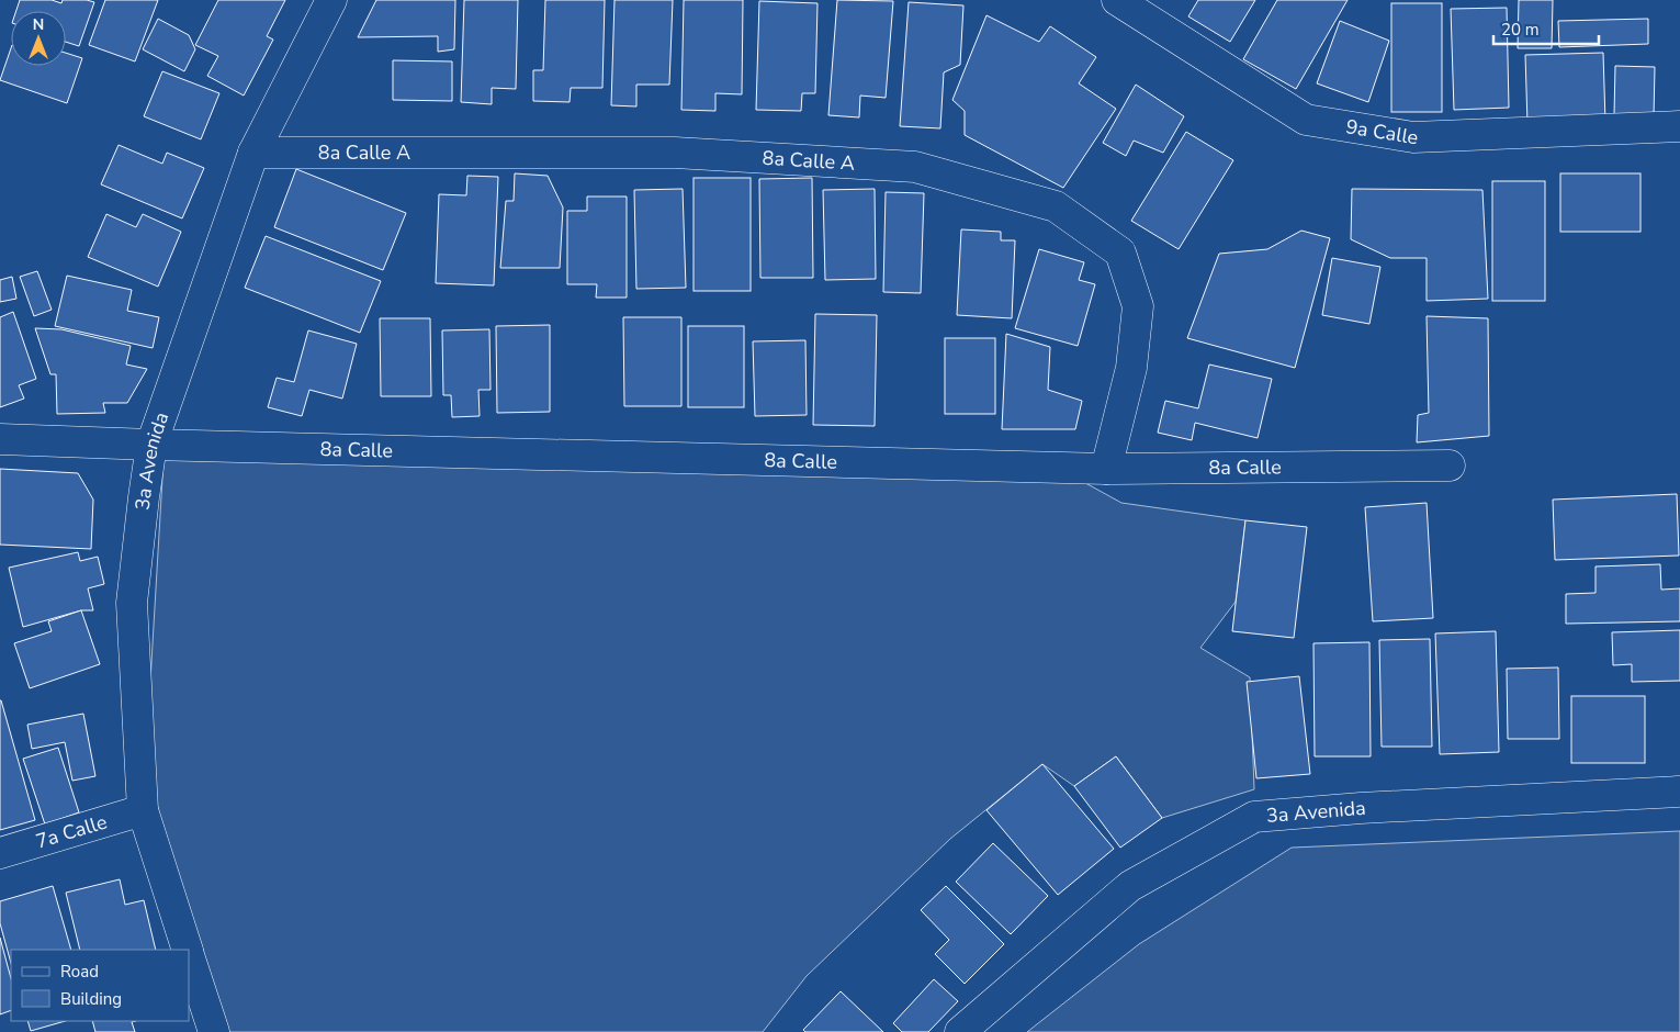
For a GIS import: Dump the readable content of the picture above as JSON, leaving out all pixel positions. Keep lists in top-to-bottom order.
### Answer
{
  "streets": {
    "street": [
      "9a Calle",
      "8a Calle A",
      "8a Calle",
      "3a Avenida",
      "7a Calle"
    ]
  },
  "crossings": [
    ["8a Calle A", "8a Calle"],
    ["8a Calle A", "3a Avenida"],
    ["8a Calle", "3a Avenida"],
    ["3a Avenida", "7a Calle"]
  ],
  "legend": ["Road", "Building"],
  "scale_bar": "20 m",
  "north": "top"
}
